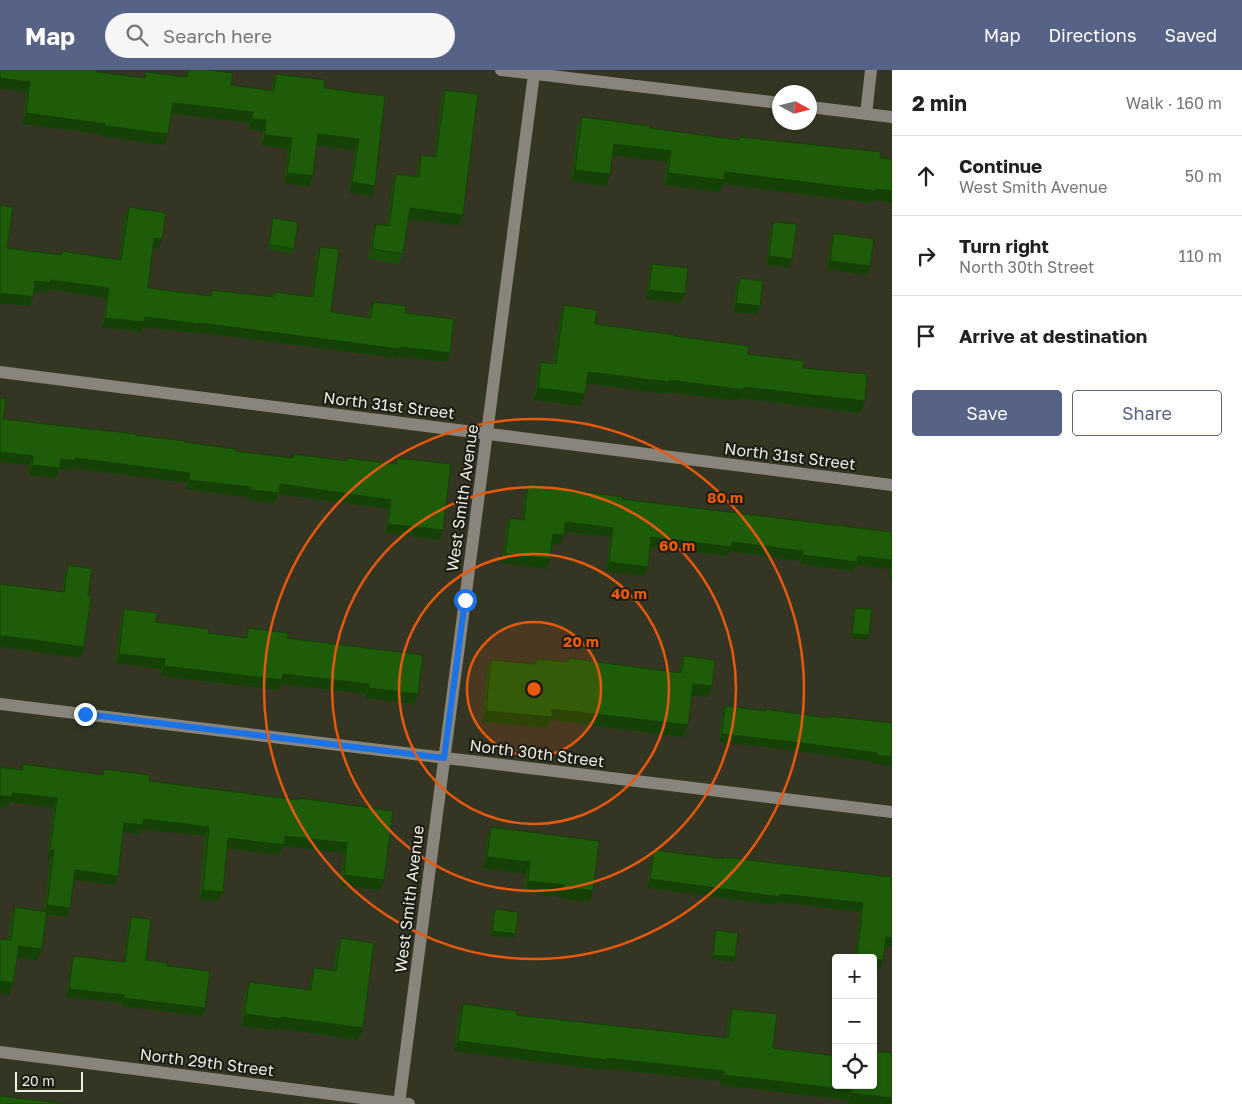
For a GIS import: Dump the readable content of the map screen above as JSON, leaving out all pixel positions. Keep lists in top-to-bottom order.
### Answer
{
  "streets": {
    "street": [
      "North 31st Street",
      "West Smith Avenue",
      "North 30th Street",
      "North 29th Street"
    ]
  },
  "crossings": [
    ["North 31st Street", "West Smith Avenue"],
    ["West Smith Avenue", "North 30th Street"],
    ["West Smith Avenue", "North 29th Street"]
  ],
  "scale_bar": "20 m",
  "north": "right",
  "page": {
    "header": "Map",
    "search": "Search here",
    "nav": ["Map", "Directions", "Saved"],
    "heading": ["2 min", "Walk · 160 m"],
    "list": [
      ["Continue", "West Smith Avenue", "50 m"],
      ["Turn right", "North 30th Street", "110 m"],
      "Arrive at destination"
    ],
    "buttons": ["Save", "Share"],
    "map_buttons": ["+", "−"],
    "scale": "20 m"
  },
  "rings": [
    "80 m",
    "60 m",
    "40 m",
    "20 m"
  ]
}
